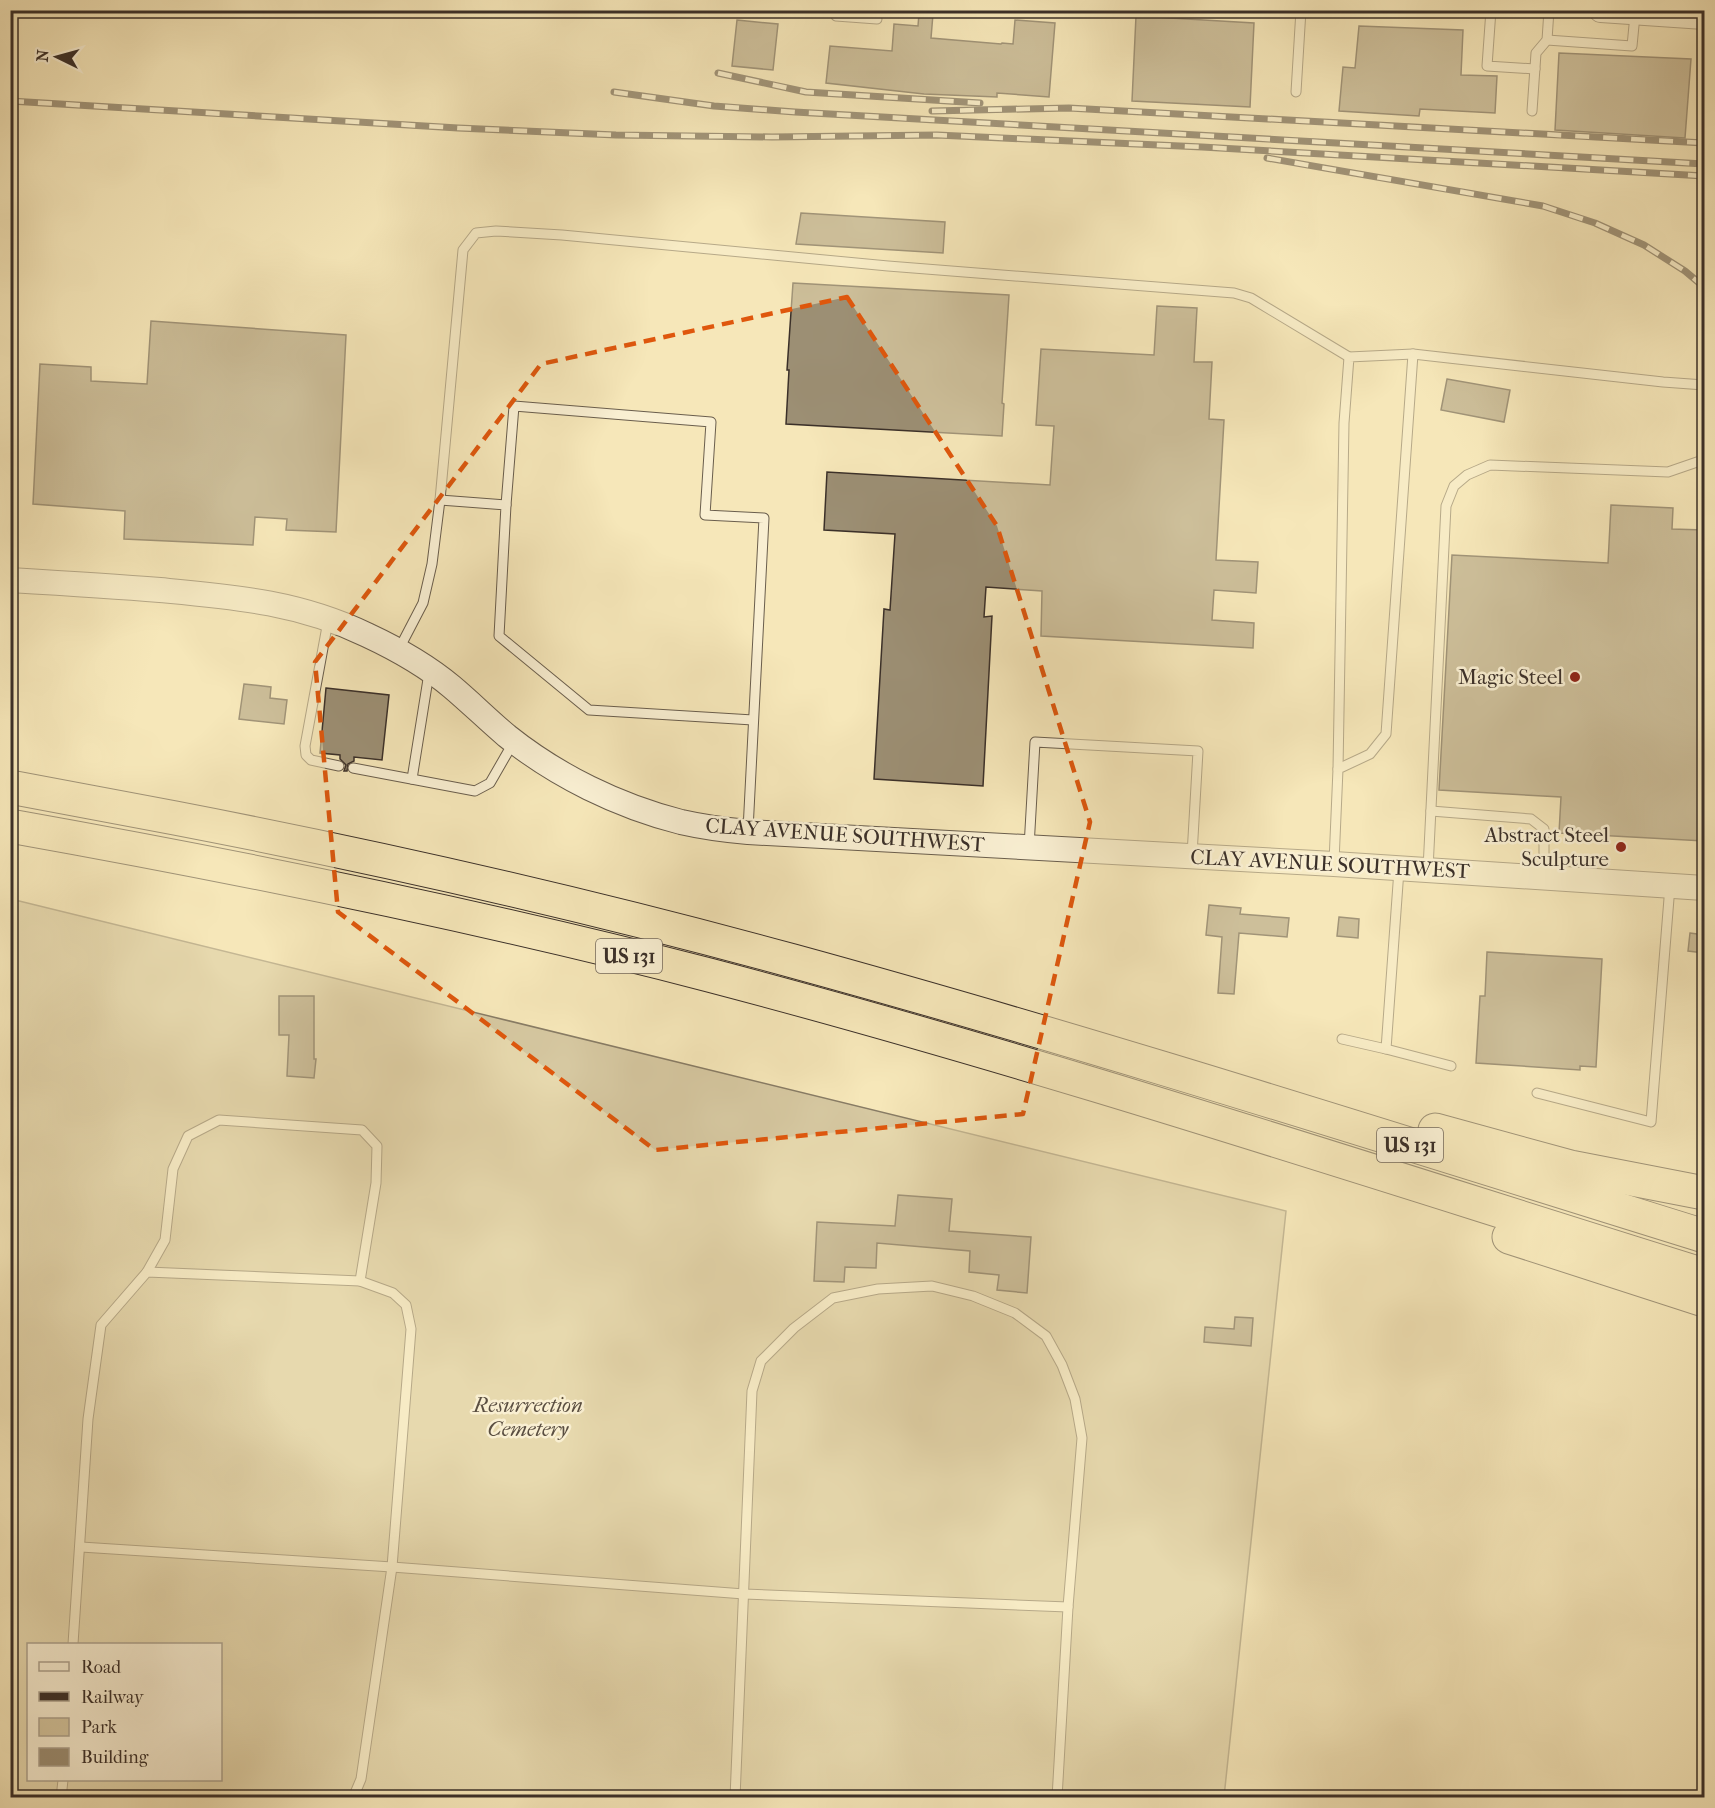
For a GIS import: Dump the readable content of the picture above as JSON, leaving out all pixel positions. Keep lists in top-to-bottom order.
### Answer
{
  "streets": {
    "highway": ["US 131"],
    "street": ["CLAY AVENUE SOUTHWEST"]
  },
  "parks": ["Resurrection Cemetery"],
  "places": ["Magic Steel", "Abstract Steel Sculpture"],
  "legend": [
    "Road",
    "Railway",
    "Park",
    "Building"
  ],
  "north": "left"
}
